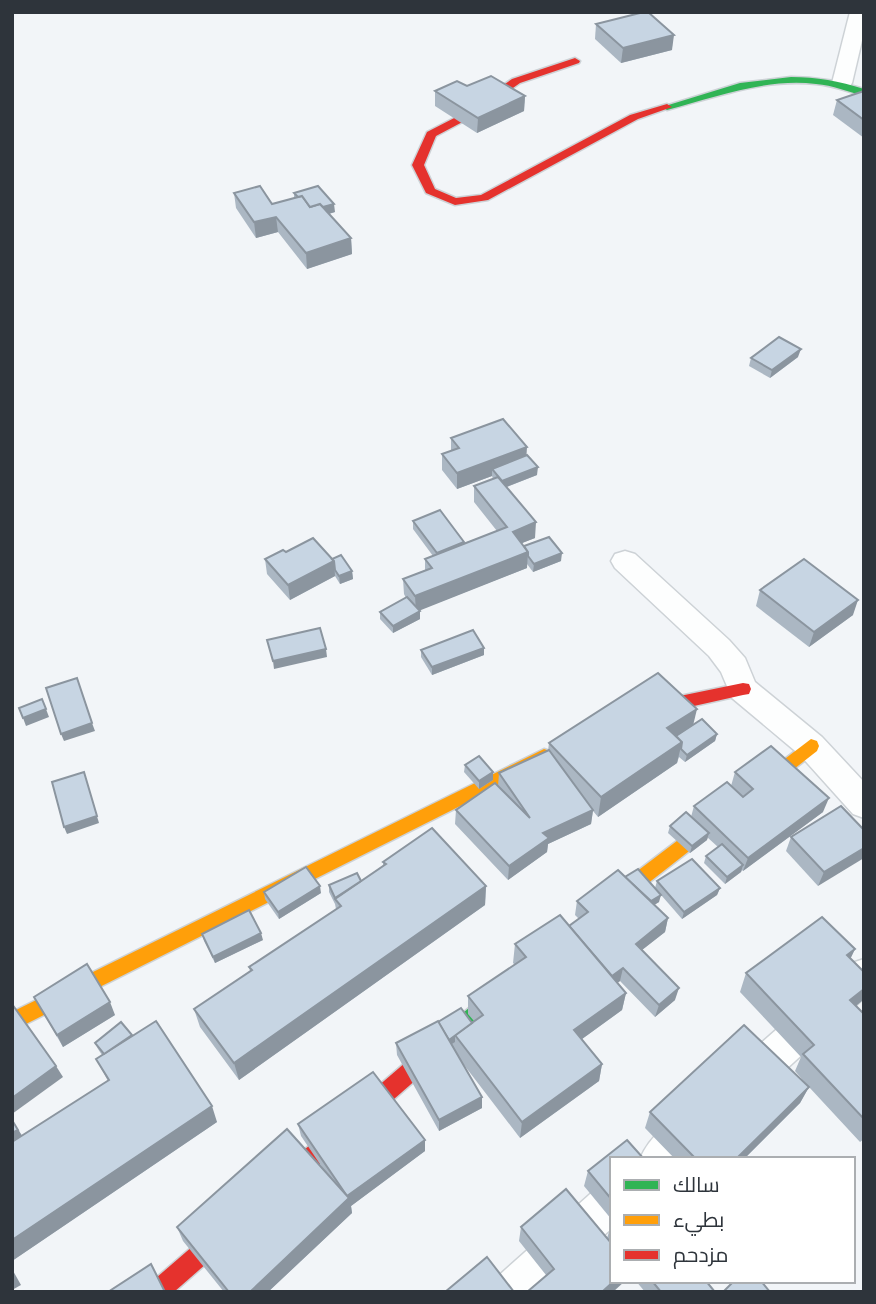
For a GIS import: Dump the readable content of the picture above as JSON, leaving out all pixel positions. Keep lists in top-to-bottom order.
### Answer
{
  "legend": ["سالك", "بطيء", "مزدحم"]
}
